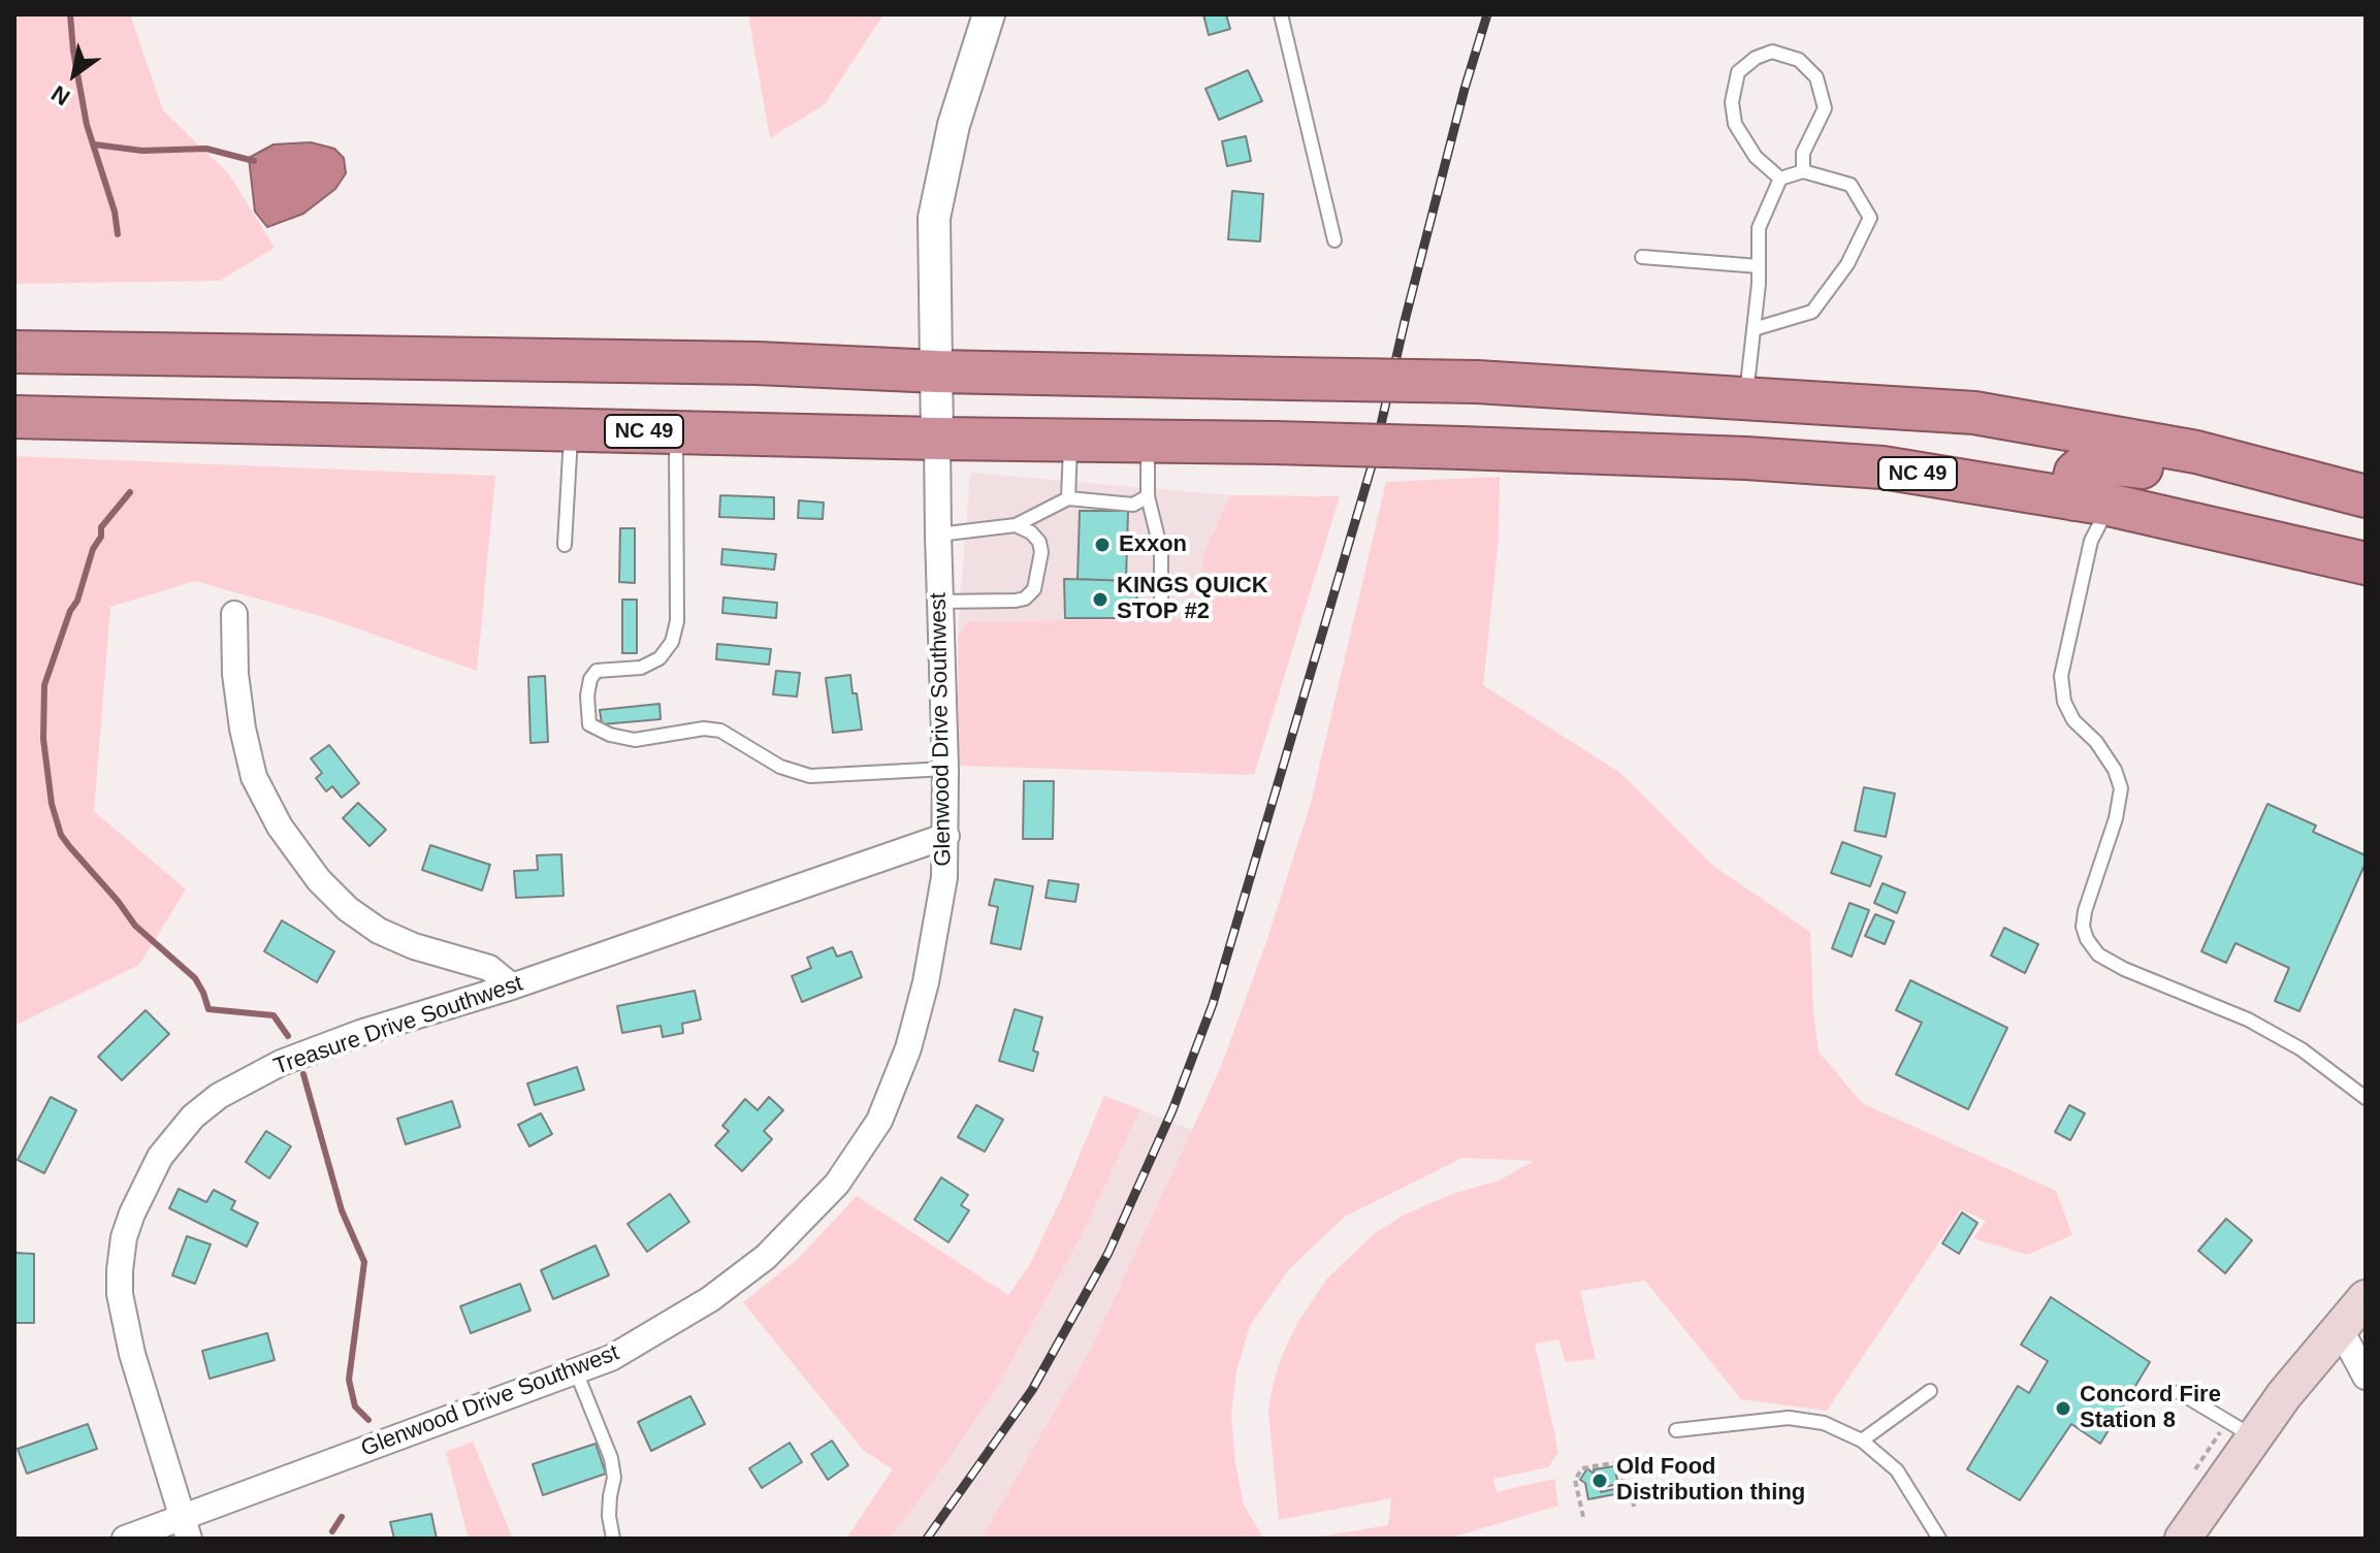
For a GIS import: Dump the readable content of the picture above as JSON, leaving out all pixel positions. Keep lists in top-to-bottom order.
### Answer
{
  "streets": {
    "highway": ["NC 49"],
    "street": ["Glenwood Drive Southwest", "Treasure Drive Southwest"]
  },
  "crossings": [
    ["NC 49", "Glenwood Drive Southwest"],
    ["Glenwood Drive Southwest", "Treasure Drive Southwest"]
  ],
  "places": [
    "Exxon",
    "KINGS QUICK STOP #2",
    "Concord Fire Station 8",
    "Old Food Distribution thing"
  ],
  "north": "bottom left"
}
